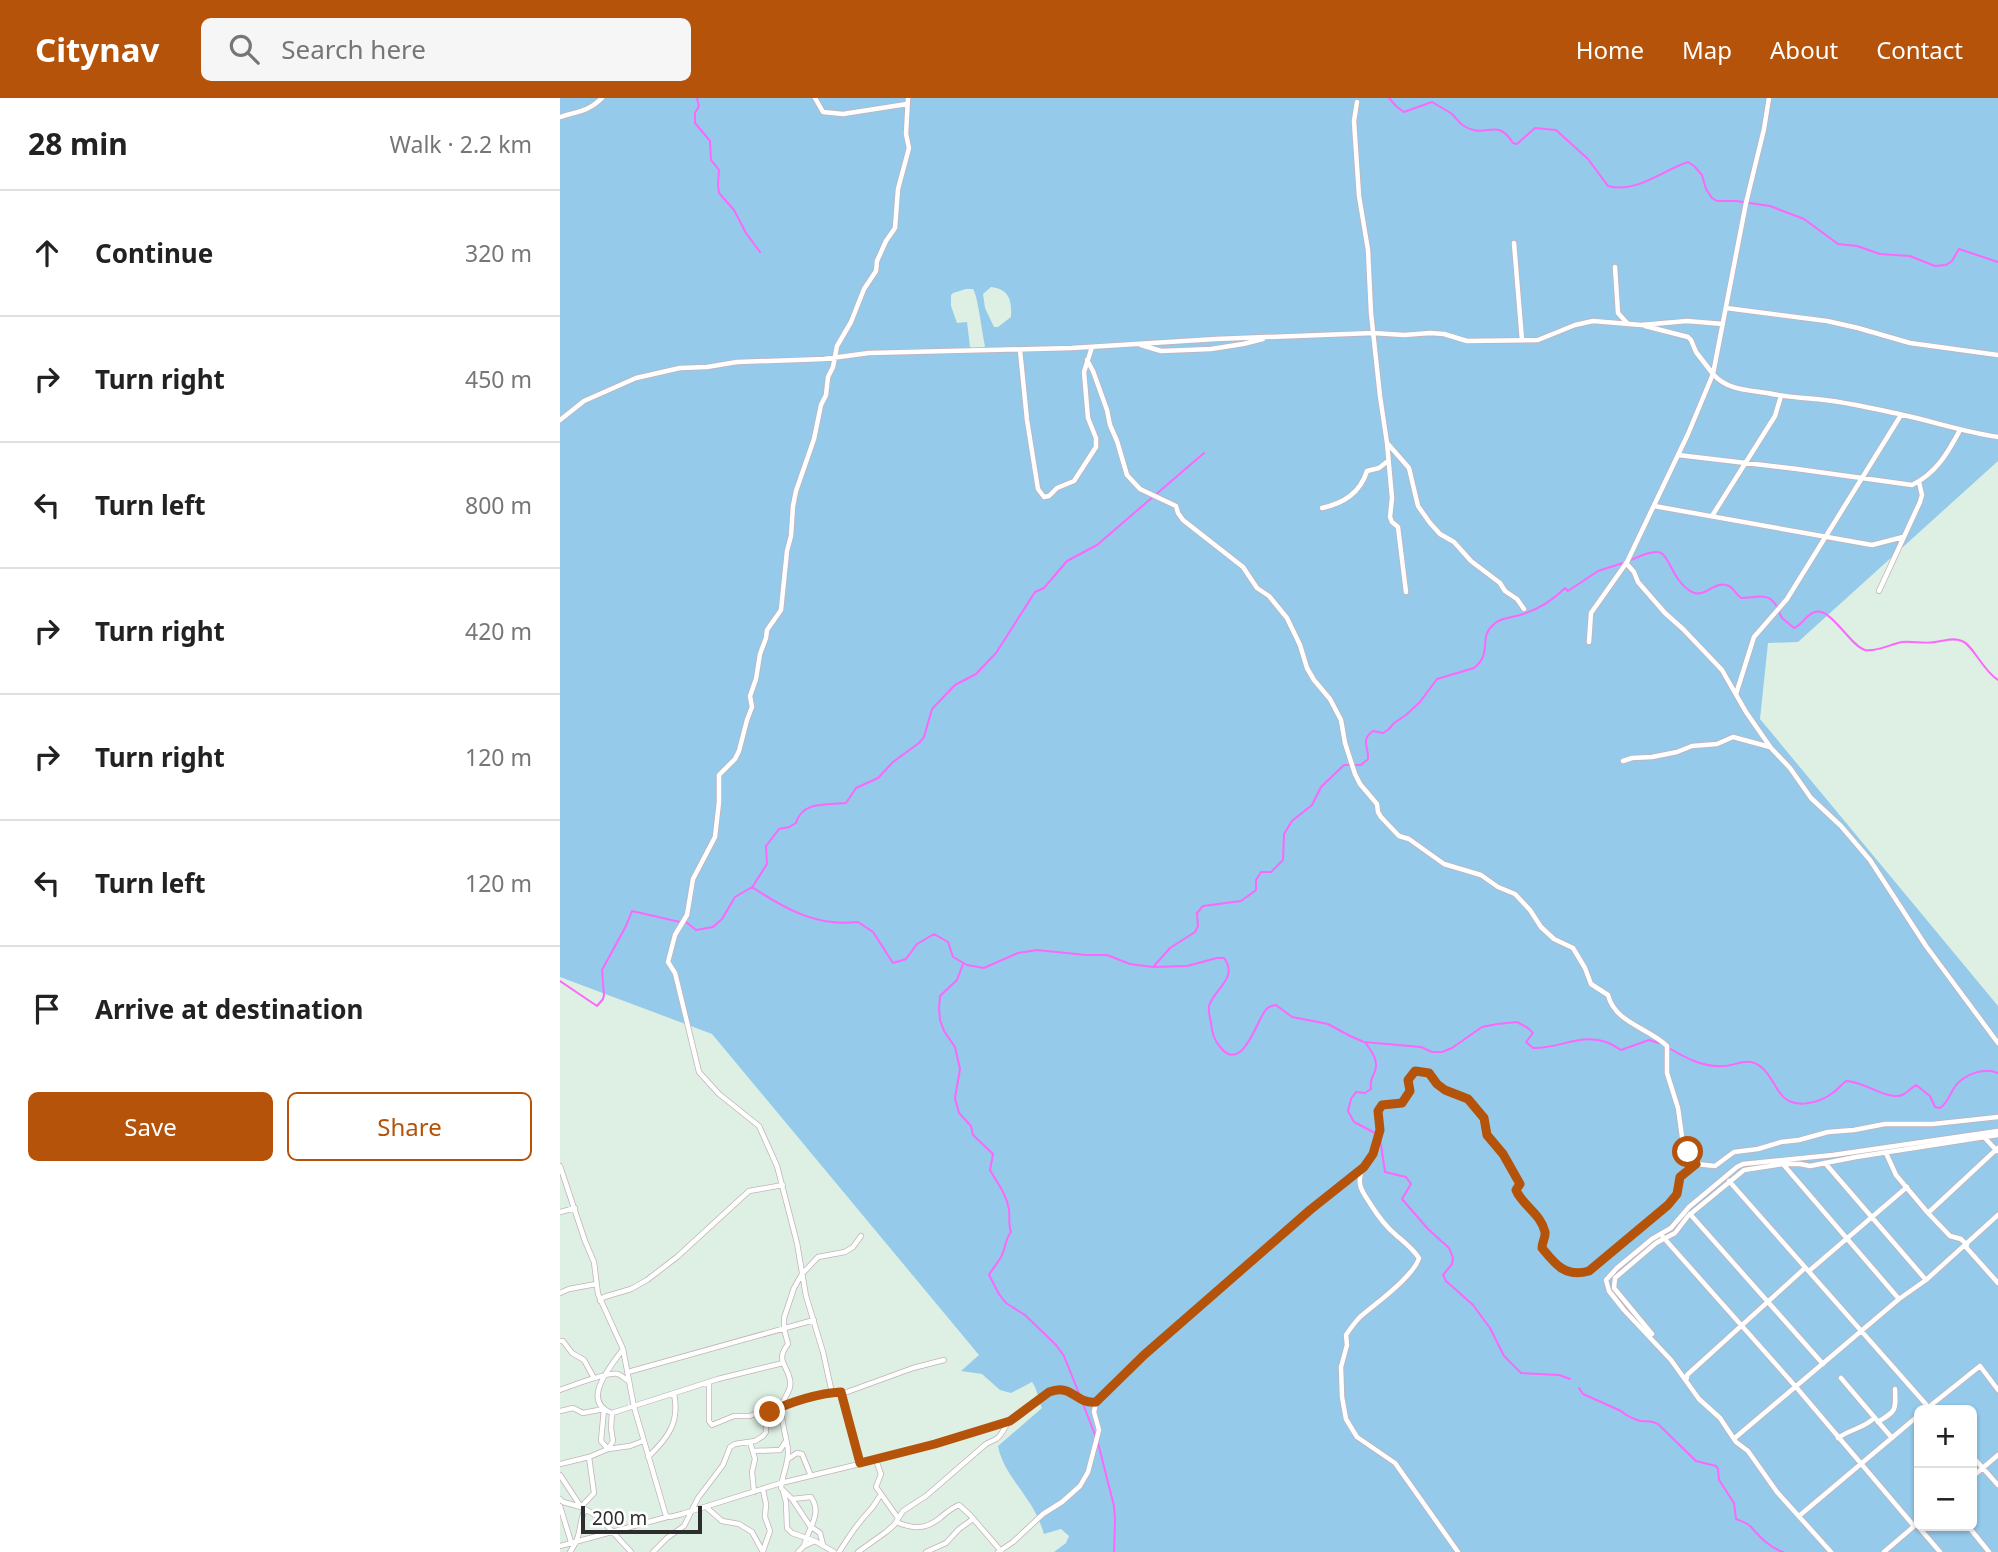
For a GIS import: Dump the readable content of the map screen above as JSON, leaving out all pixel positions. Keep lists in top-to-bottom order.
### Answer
{
  "scale_bar": "200 m",
  "page": {
    "header": "Citynav",
    "search": "Search here",
    "nav": [
      "Home",
      "Map",
      "About",
      "Contact"
    ],
    "heading": ["28 min", "Walk · 2.2 km"],
    "list": [
      ["Continue", "320 m"],
      ["Turn right", "450 m"],
      ["Turn left", "800 m"],
      ["Turn right", "420 m"],
      ["Turn right", "120 m"],
      ["Turn left", "120 m"],
      "Arrive at destination"
    ],
    "buttons": ["Save", "Share"],
    "map_buttons": ["+", "−"],
    "scale": "200 m"
  }
}
